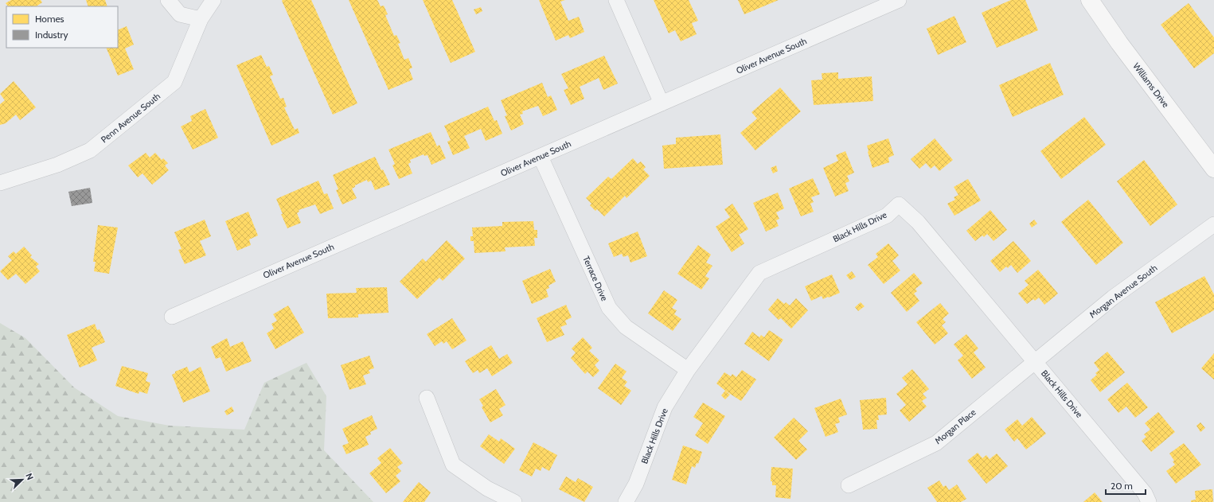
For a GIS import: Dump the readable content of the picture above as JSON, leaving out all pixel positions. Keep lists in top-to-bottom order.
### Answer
{
  "streets": {
    "main road": ["Williams Drive"],
    "street": [
      "Oliver Avenue South",
      "Penn Avenue South",
      "Black Hills Drive",
      "Terrace Drive",
      "Morgan Avenue South",
      "Morgan Place"
    ]
  },
  "crossings": [
    ["Oliver Avenue South", "Terrace Drive"],
    ["Black Hills Drive", "Terrace Drive"],
    ["Black Hills Drive", "Morgan Avenue South"],
    ["Black Hills Drive", "Morgan Place"],
    ["Morgan Avenue South", "Morgan Place"]
  ],
  "legend": ["Homes", "Industry"],
  "scale_bar": "20 m",
  "north": "top right"
}
